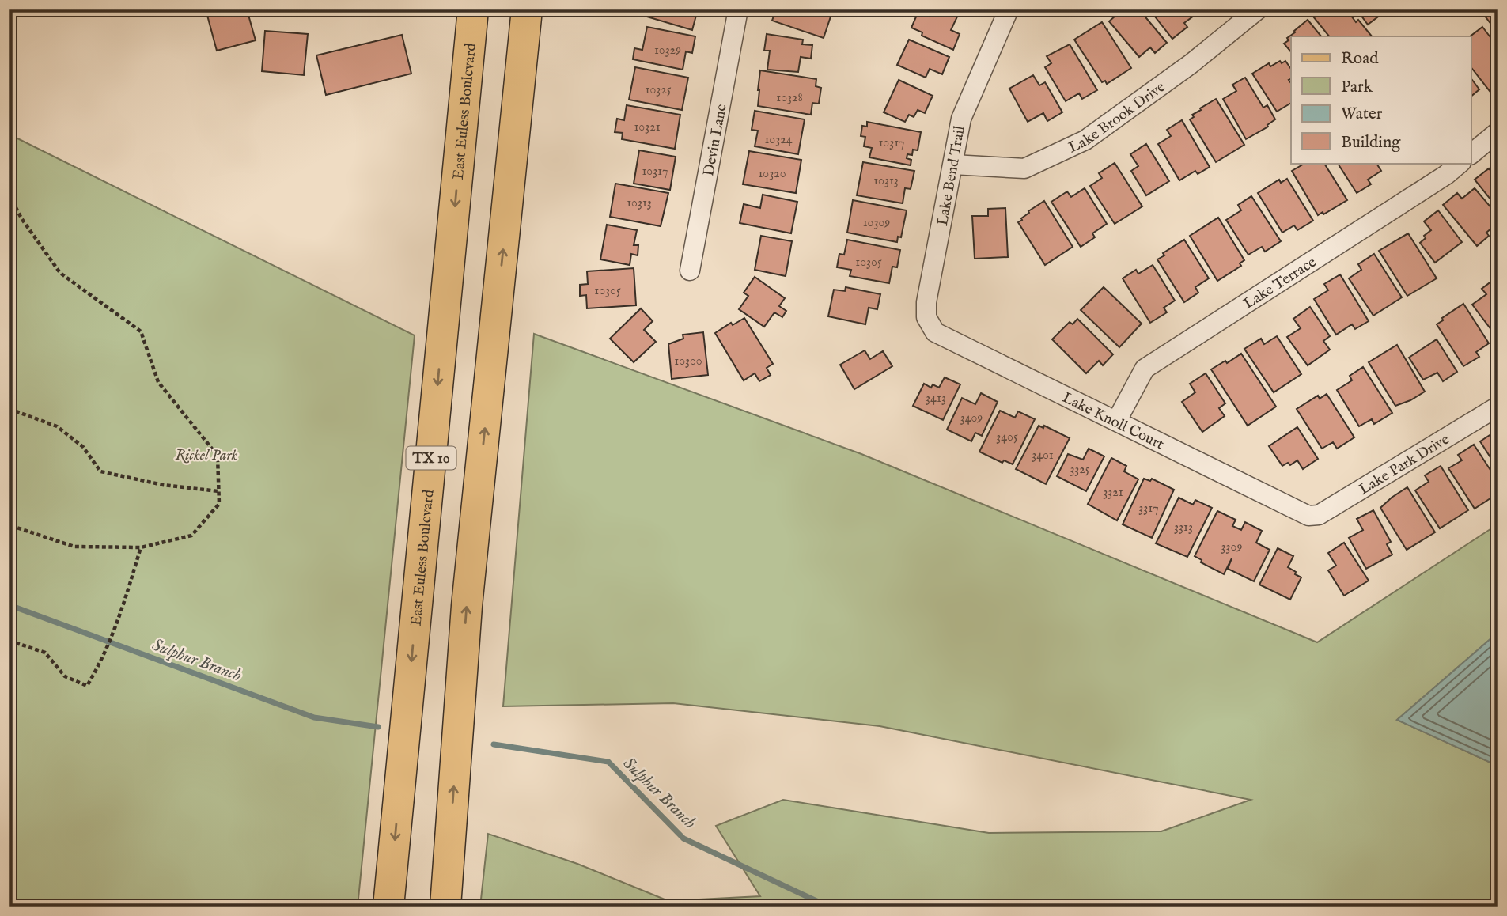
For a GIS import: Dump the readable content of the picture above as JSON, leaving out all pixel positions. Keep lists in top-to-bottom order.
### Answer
{
  "streets": {
    "main road": ["East Euless Boulevard", "TX 10"],
    "street": [
      "Lake Brook Drive",
      "Devin Lane",
      "Lake Bend Trail",
      "Lake Terrace",
      "Lake Knoll Court",
      "Lake Park Drive"
    ]
  },
  "crossings": [
    ["Lake Brook Drive", "Lake Bend Trail"],
    ["Lake Bend Trail", "Lake Knoll Court"],
    ["Lake Terrace", "Lake Knoll Court"],
    ["Lake Knoll Court", "Lake Park Drive"]
  ],
  "water": ["Sulphur Branch"],
  "parks": ["Rickel Park"],
  "house_numbers": [
    "10329",
    "10325",
    "10328",
    "10321",
    "10324",
    "10317",
    "10317",
    "10320",
    "10313",
    "10313",
    "10309",
    "10305",
    "10305",
    "10300",
    "3413",
    "3409",
    "3405",
    "3401",
    "3325",
    "3321",
    "3317",
    "3313",
    "3309"
  ],
  "legend": [
    "Road",
    "Park",
    "Water",
    "Building"
  ]
}
